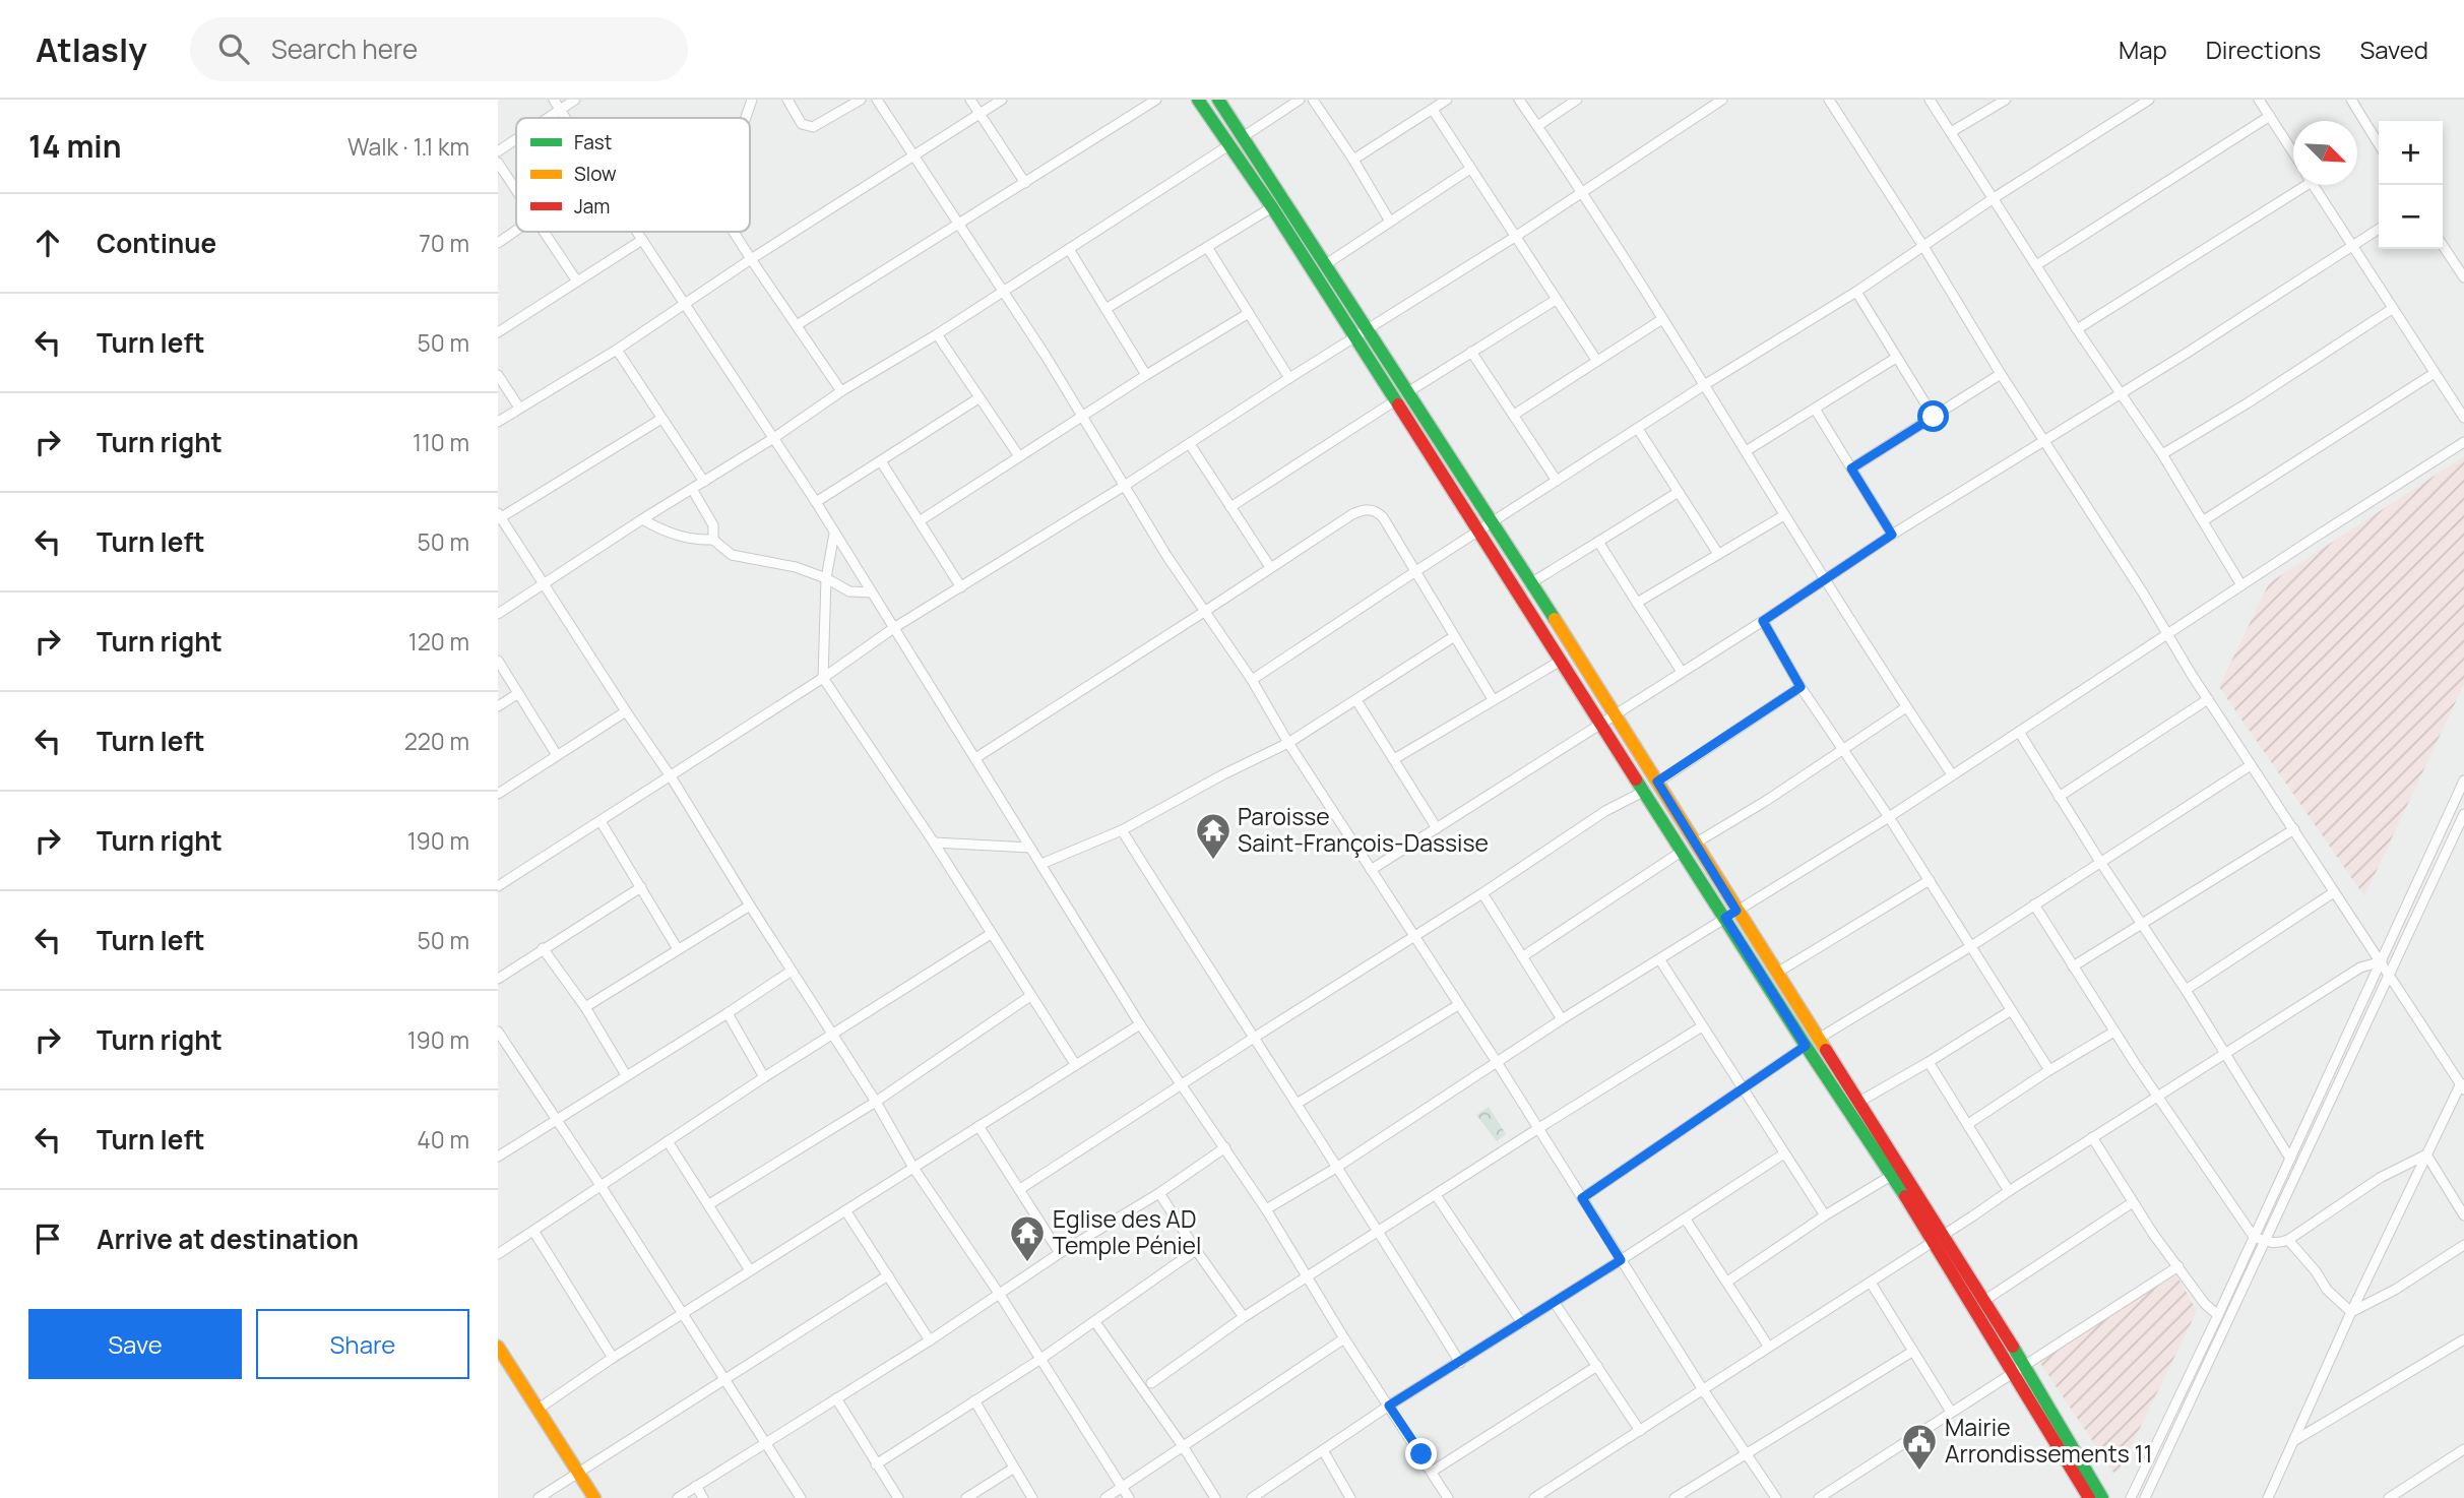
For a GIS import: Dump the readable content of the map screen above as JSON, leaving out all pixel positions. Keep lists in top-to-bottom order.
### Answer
{
  "places": {
    "temple": ["Paroisse Saint-François-Dassise", "Eglise des AD Temple Péniel"],
    "public building": ["Mairie Arrondissements 11"]
  },
  "legend": ["Fast", "Slow", "Jam"],
  "north": "bottom right",
  "page": {
    "header": "Atlasly",
    "search": "Search here",
    "nav": ["Map", "Directions", "Saved"],
    "heading": ["14 min", "Walk · 1.1 km"],
    "map_buttons": ["+", "−"],
    "list": [
      ["Continue", "70 m"],
      ["Turn left", "50 m"],
      ["Turn right", "110 m"],
      ["Turn left", "50 m"],
      ["Turn right", "120 m"],
      ["Turn left", "220 m"],
      ["Turn right", "190 m"],
      ["Turn left", "50 m"],
      ["Turn right", "190 m"],
      ["Turn left", "40 m"],
      "Arrive at destination"
    ],
    "buttons": ["Save", "Share"]
  }
}
